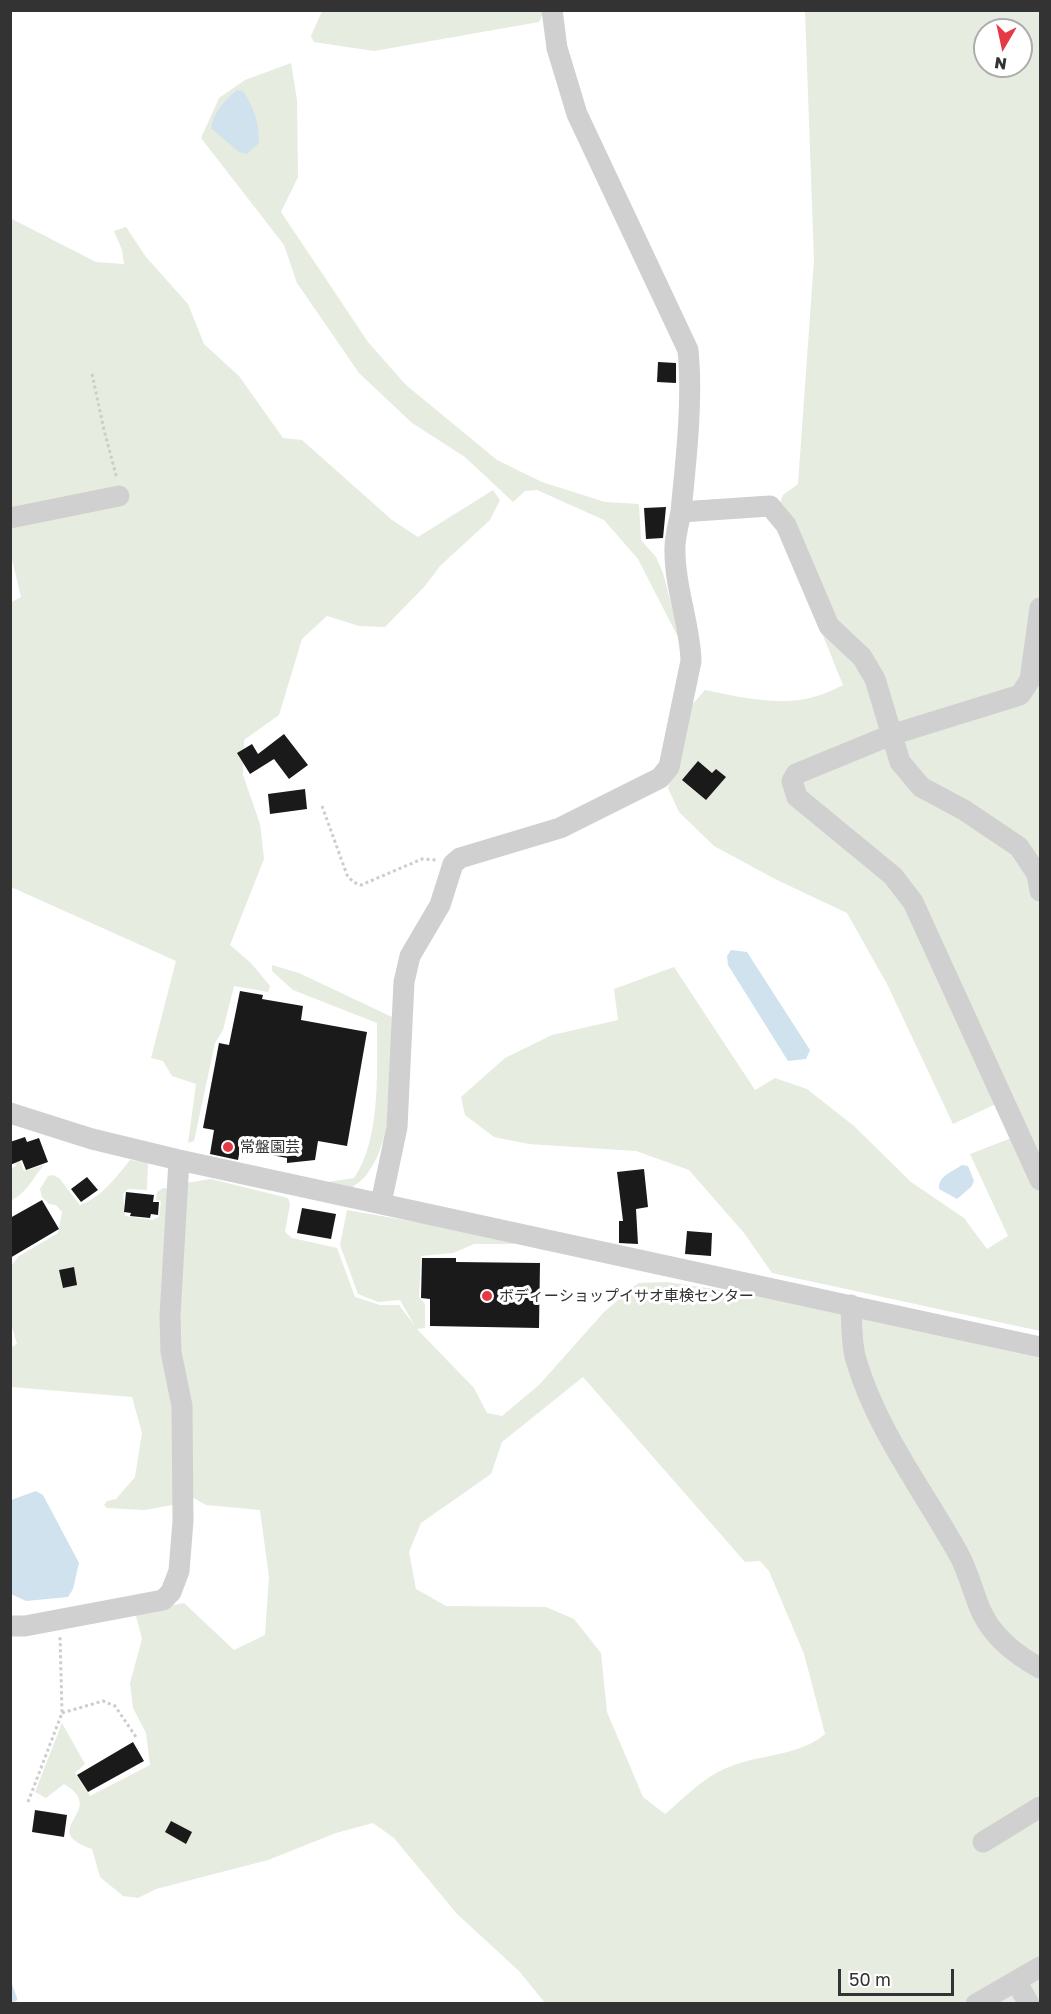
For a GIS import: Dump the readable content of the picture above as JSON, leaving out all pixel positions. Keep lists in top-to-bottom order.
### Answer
{
  "places": ["常盤園芸", "ボディーショップイサオ車検センター"],
  "scale_bar": "50 m",
  "north": "bottom"
}
